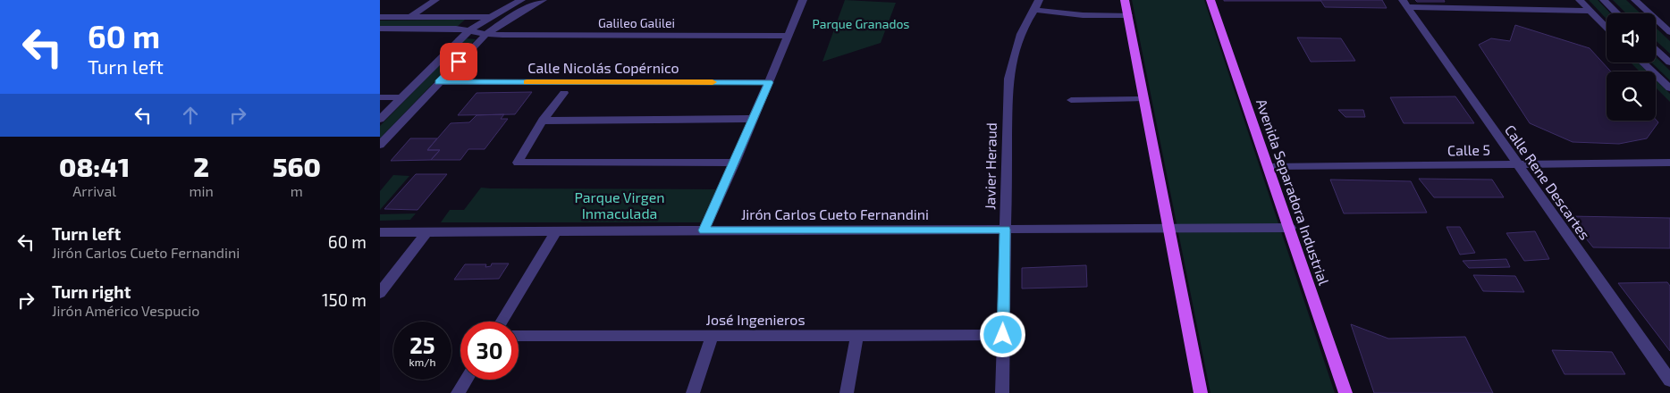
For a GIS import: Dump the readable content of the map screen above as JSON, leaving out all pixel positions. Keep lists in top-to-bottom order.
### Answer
{
  "streets": {
    "main road": ["Avenida Separadora Industrial"],
    "street": [
      "Galileo Galilei",
      "Calle Nicolás Copérnico",
      "Calle 5",
      "Javier Heraud",
      "Calle Rene Descartes",
      "Jirón Carlos Cueto Fernandini",
      "José Ingenieros"
    ]
  },
  "crossings": [
    ["Calle 5", "Calle Rene Descartes"],
    ["Calle 5", "Avenida Separadora Industrial"],
    ["Javier Heraud", "Jirón Carlos Cueto Fernandini"],
    ["Javier Heraud", "José Ingenieros"],
    ["Avenida Separadora Industrial", "Jirón Carlos Cueto Fernandini"]
  ],
  "parks": ["Parque Granados", "Parque Virgen Inmaculada"],
  "page": {
    "turn": ["60 m", "Turn left"],
    "eta": [
      "08:41",
      "Arrival",
      "2",
      "min",
      "560",
      "m"
    ],
    "list": [
      {
        "name": "Turn left",
        "note": "Jirón Carlos Cueto Fernandini",
        "value": "60 m"
      },
      {
        "name": "Turn right",
        "note": "Jirón Américo Vespucio",
        "value": "150 m"
      }
    ],
    "speed": "25 km/h",
    "limit": "30"
  }
}
